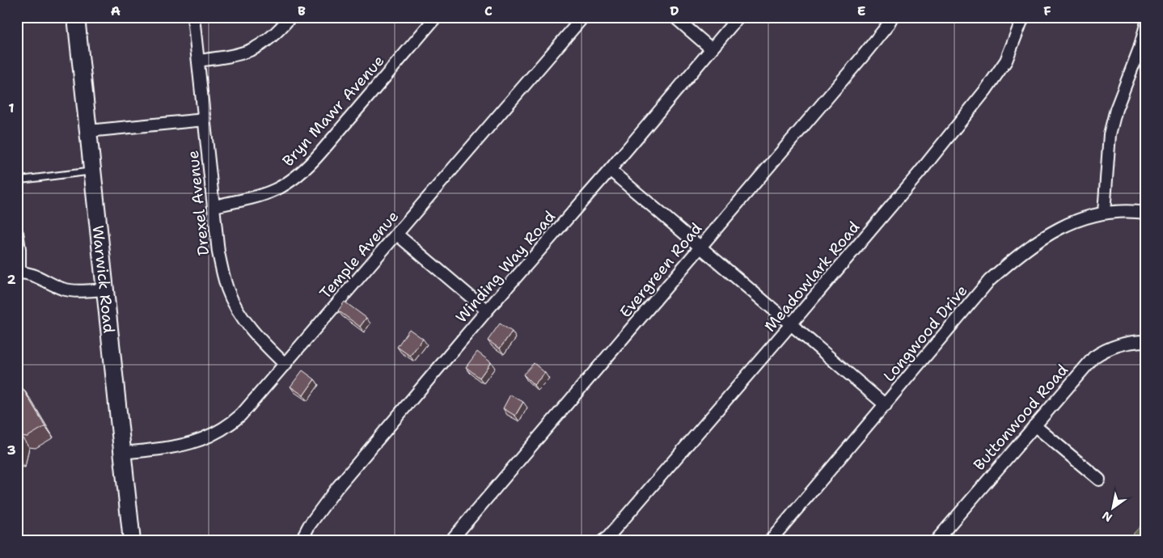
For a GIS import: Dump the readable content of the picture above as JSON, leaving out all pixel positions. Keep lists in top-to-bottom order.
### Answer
{
  "streets": {
    "street": [
      "Bryn Mawr Avenue",
      "Drexel Avenue",
      "Temple Avenue",
      "Winding Way Road",
      "Evergreen Road",
      "Meadowlark Road",
      "Warwick Road",
      "Longwood Drive",
      "Buttonwood Road"
    ]
  },
  "crossings": [
    ["Bryn Mawr Avenue", "Drexel Avenue"],
    ["Drexel Avenue", "Temple Avenue"],
    ["Temple Avenue", "Warwick Road"]
  ],
  "north": "bottom left",
  "grid": {
    "columns": [
      "A",
      "B",
      "C",
      "D",
      "E",
      "F"
    ],
    "rows": ["1", "2", "3"]
  }
}
